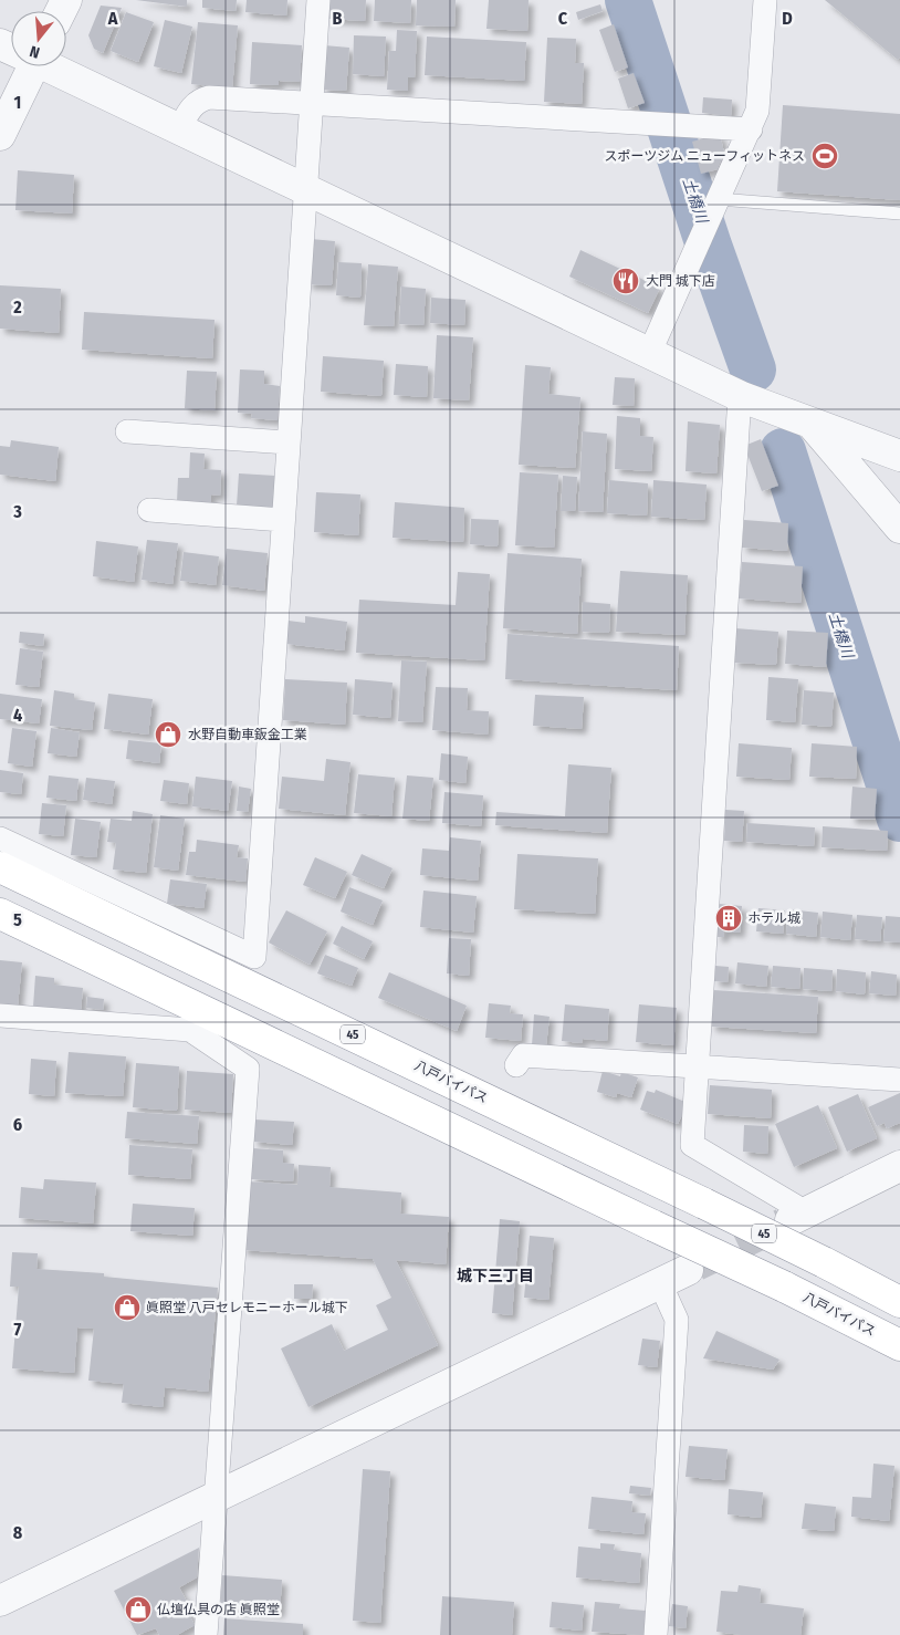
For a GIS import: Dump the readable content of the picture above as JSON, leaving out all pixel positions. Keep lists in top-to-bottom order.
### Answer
{
  "streets": {
    "highway": ["45", "八戸バイパス"]
  },
  "districts": ["城下三丁目"],
  "water": ["土橋川"],
  "places": {
    "sports": ["スポーツジム ニューフィットネス"],
    "restaurant": ["大門 城下店"],
    "shop": ["水野自動車鈑金工業", "眞照堂 八戸セレモニーホール城下", "仏壇仏具の店 眞照堂"],
    "building": ["ホテル城"]
  },
  "north": "bottom",
  "grid": {
    "columns": [
      "A",
      "B",
      "C",
      "D"
    ],
    "rows": [
      "1",
      "2",
      "3",
      "4",
      "5",
      "6",
      "7",
      "8"
    ]
  }
}
